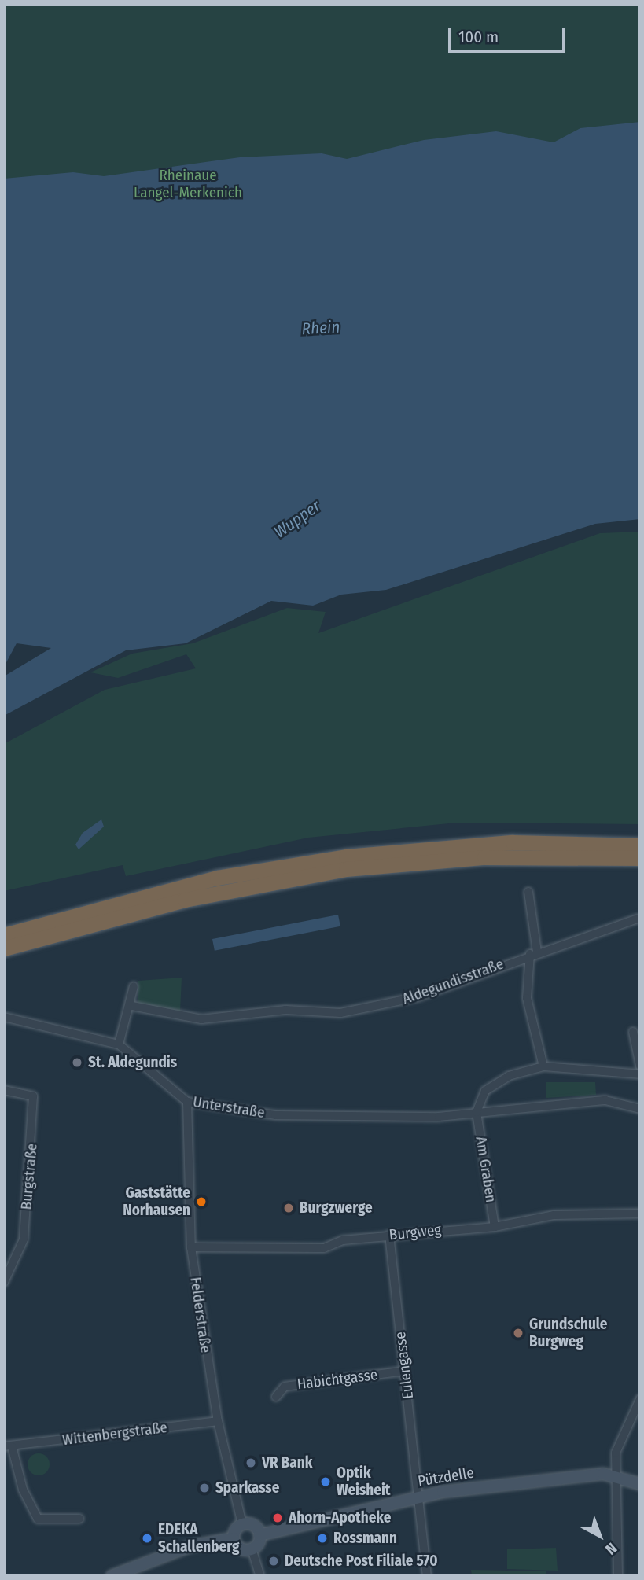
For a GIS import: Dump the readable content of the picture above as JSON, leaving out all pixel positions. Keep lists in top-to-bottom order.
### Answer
{
  "streets": {
    "street": [
      "Aldegundisstraße",
      "Unterstraße",
      "Am Graben",
      "Burgstraße",
      "Burgweg",
      "Felderstraße",
      "Eulengasse",
      "Habichtgasse",
      "Wittenbergstraße",
      "Pützdelle"
    ]
  },
  "crossings": [
    ["Unterstraße", "Am Graben"],
    ["Unterstraße", "Felderstraße"],
    ["Am Graben", "Burgweg"],
    ["Burgweg", "Felderstraße"],
    ["Burgweg", "Eulengasse"],
    ["Felderstraße", "Wittenbergstraße"],
    ["Felderstraße", "Pützdelle"],
    ["Eulengasse", "Habichtgasse"],
    ["Eulengasse", "Pützdelle"]
  ],
  "water": ["Rhein", "Wupper"],
  "parks": ["Rheinaue Langel-Merkenich"],
  "places": [
    "St. Aldegundis",
    "Gaststätte Norhausen",
    "Burgzwerge",
    "Grundschule Burgweg",
    "VR Bank",
    "Optik Weisheit",
    "Sparkasse",
    "Ahorn-Apotheke",
    "EDEKA Schallenberg",
    "Rossmann",
    "Deutsche Post Filiale 570"
  ],
  "scale_bar": "100 m",
  "north": "bottom right"
}
